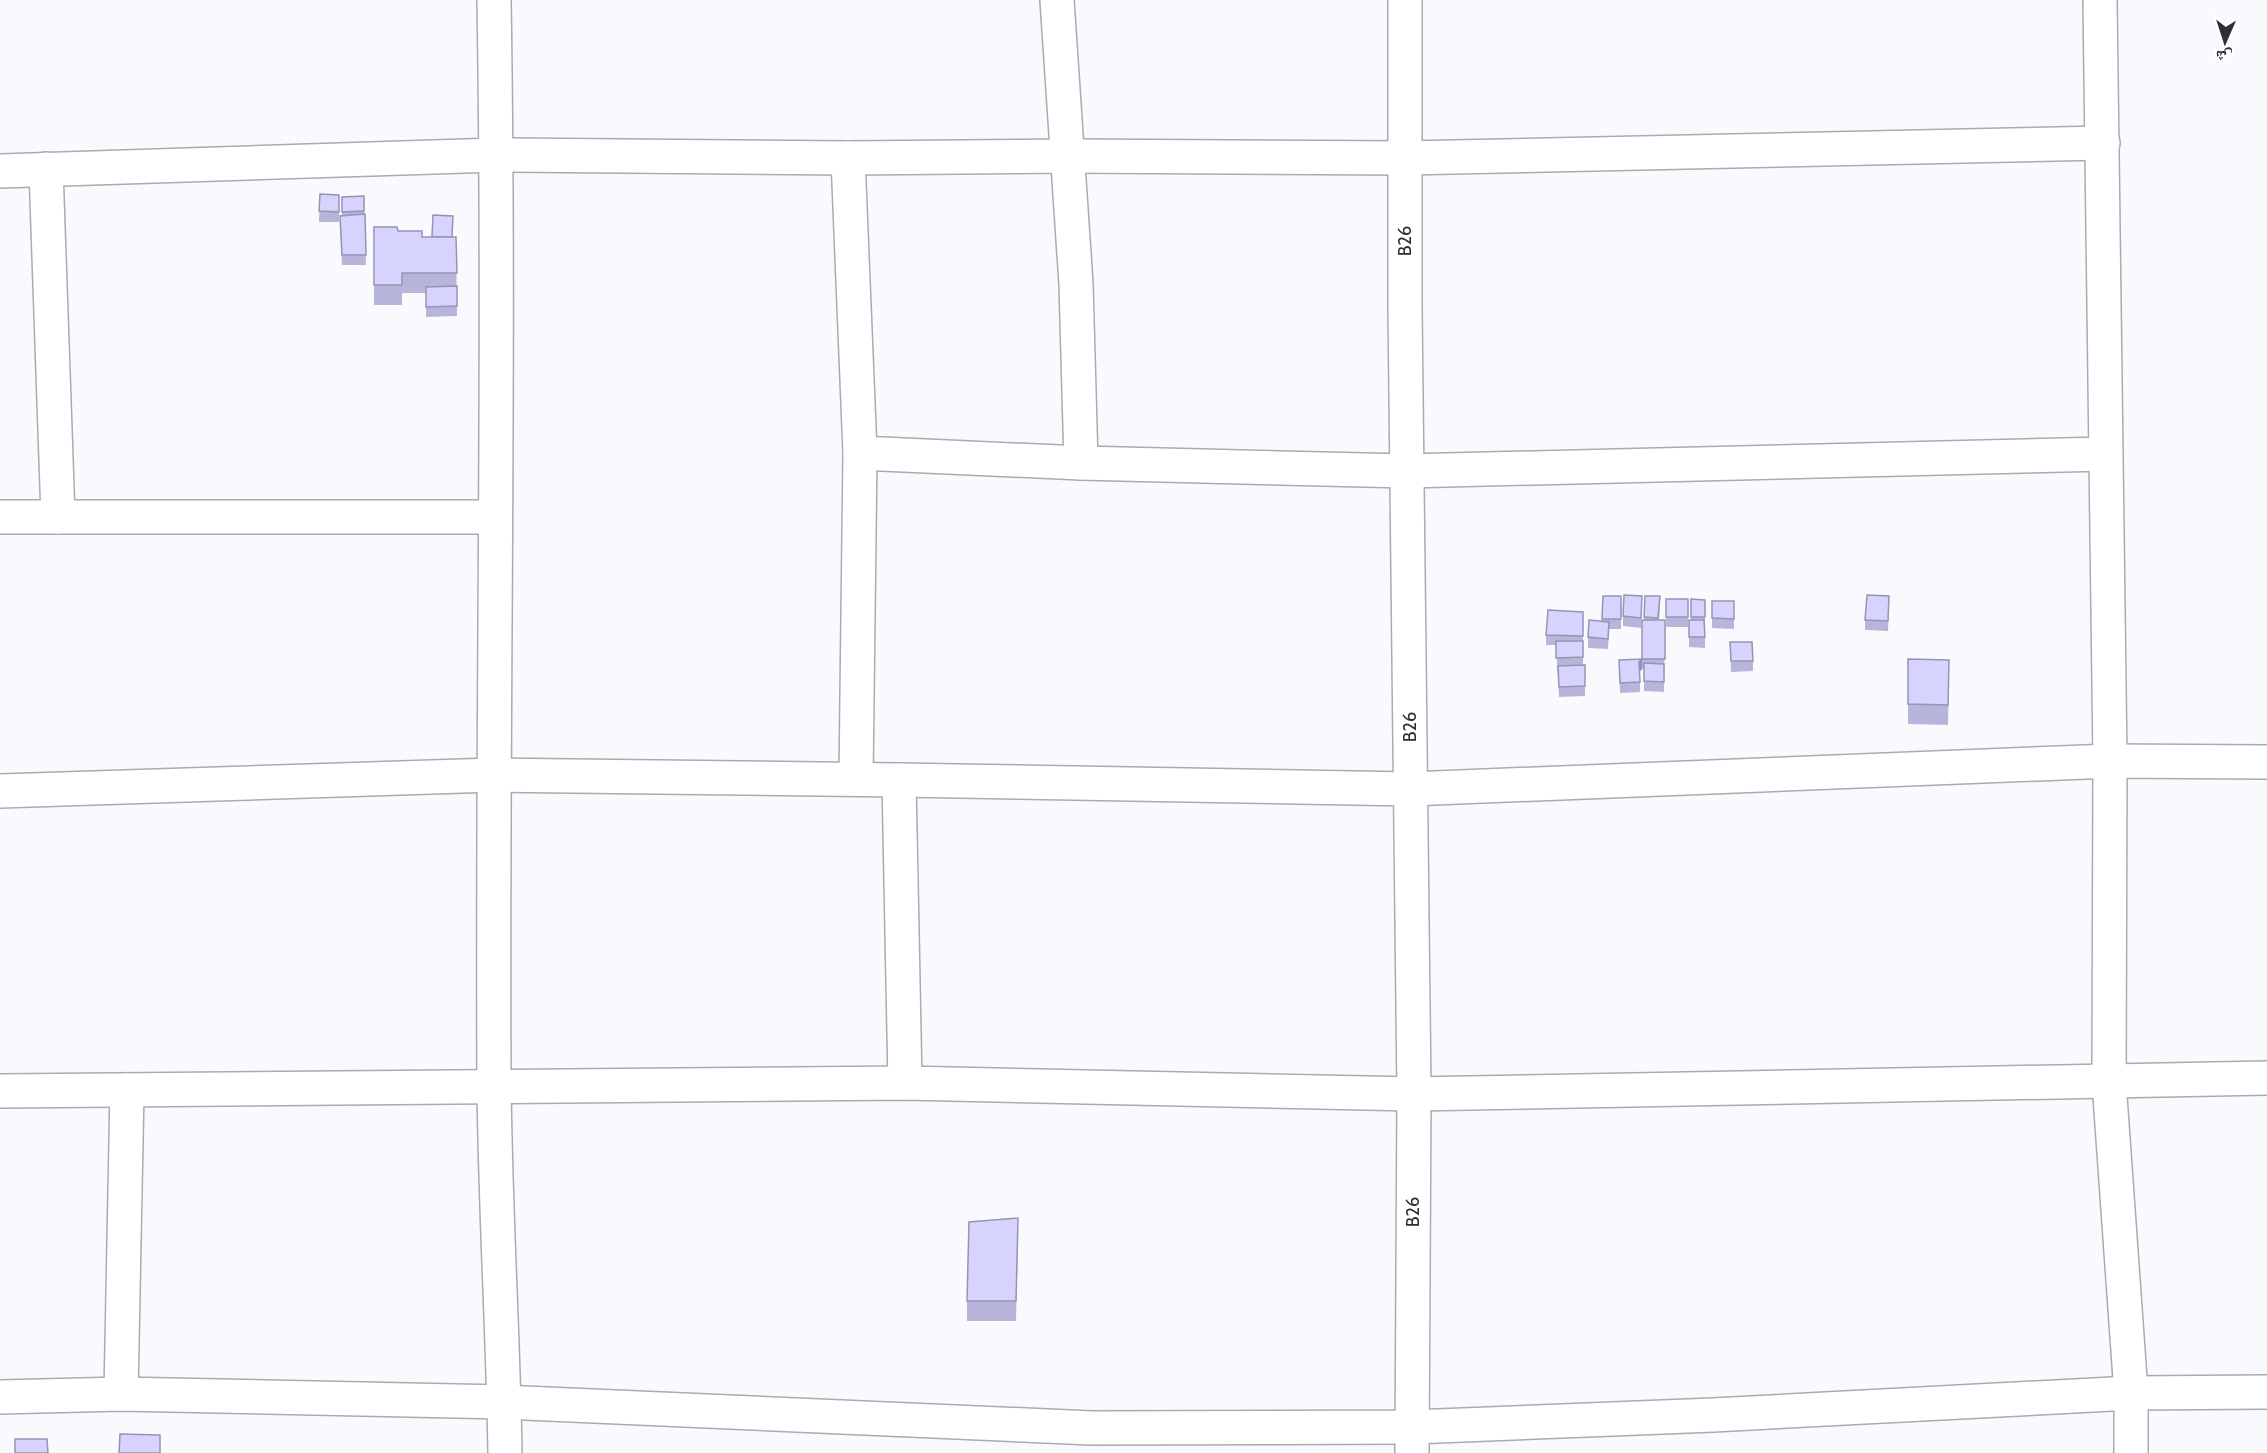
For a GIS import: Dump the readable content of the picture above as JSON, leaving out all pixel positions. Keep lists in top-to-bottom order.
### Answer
{
  "streets": {
    "main road": ["B26"]
  },
  "north": "bottom"
}
